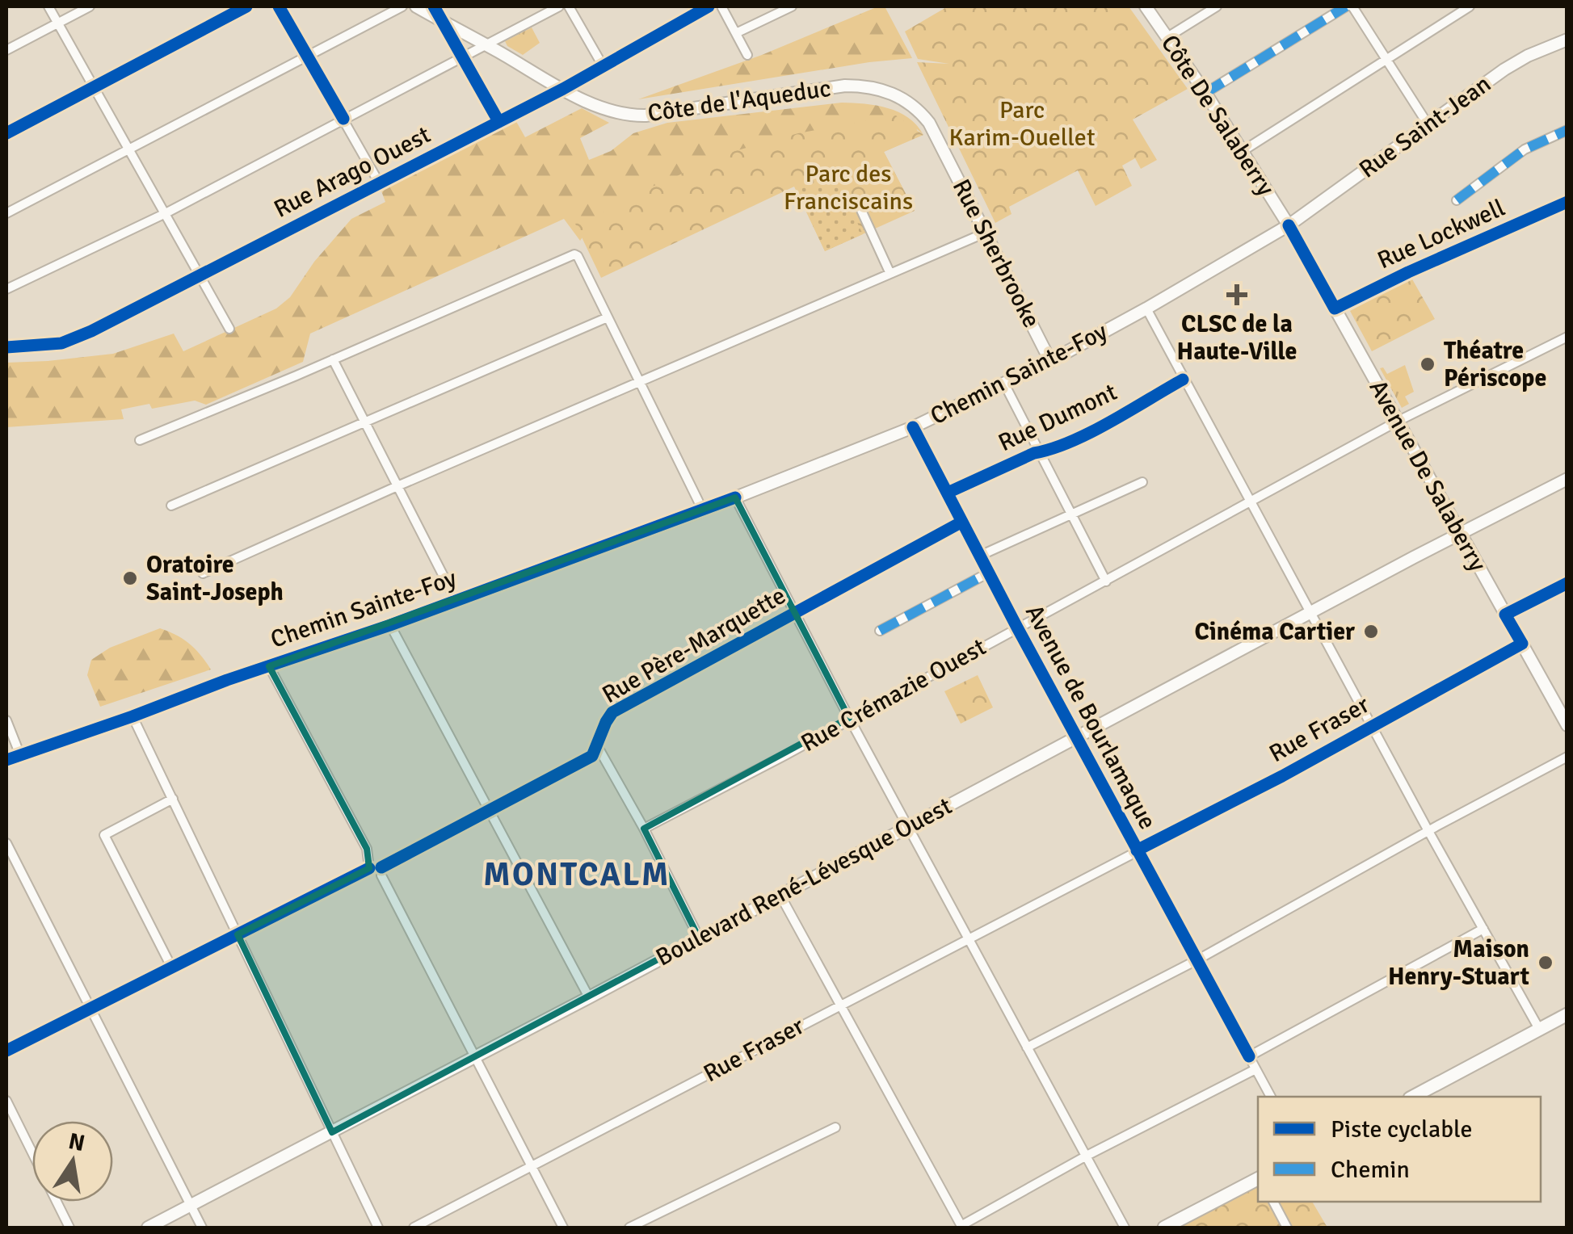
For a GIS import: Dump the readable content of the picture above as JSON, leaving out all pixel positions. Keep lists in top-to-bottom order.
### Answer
{
  "streets": {
    "main road": [
      "Côte de l'Aqueduc",
      "Côte De Salaberry",
      "Rue Saint-Jean",
      "Rue Sherbrooke",
      "Chemin Sainte-Foy",
      "Avenue De Salaberry",
      "Boulevard René-Lévesque Ouest"
    ],
    "street": [
      "Rue Arago Ouest",
      "Rue Lockwell",
      "Rue Dumont",
      "Rue Père-Marquette",
      "Rue Crémazie Ouest",
      "Avenue de Bourlamaque",
      "Rue Fraser"
    ]
  },
  "crossings": [
    ["Côte de l'Aqueduc", "Rue Arago Ouest"],
    ["Côte de l'Aqueduc", "Rue Sherbrooke"],
    ["Côte De Salaberry", "Rue Saint-Jean"],
    ["Côte De Salaberry", "Chemin Sainte-Foy"],
    ["Côte De Salaberry", "Avenue De Salaberry"],
    ["Rue Saint-Jean", "Chemin Sainte-Foy"],
    ["Rue Saint-Jean", "Avenue De Salaberry"],
    ["Rue Lockwell", "Avenue De Salaberry"],
    ["Rue Sherbrooke", "Chemin Sainte-Foy"],
    ["Chemin Sainte-Foy", "Avenue De Salaberry"],
    ["Chemin Sainte-Foy", "Avenue de Bourlamaque"],
    ["Rue Dumont", "Avenue de Bourlamaque"],
    ["Avenue De Salaberry", "Rue Crémazie Ouest"],
    ["Avenue De Salaberry", "Rue Fraser"],
    ["Avenue De Salaberry", "Boulevard René-Lévesque Ouest"],
    ["Rue Père-Marquette", "Avenue de Bourlamaque"],
    ["Rue Père-Marquette", "Boulevard René-Lévesque Ouest"],
    ["Rue Crémazie Ouest", "Avenue de Bourlamaque"],
    ["Avenue de Bourlamaque", "Rue Fraser"],
    ["Avenue de Bourlamaque", "Boulevard René-Lévesque Ouest"]
  ],
  "districts": ["MONTCALM"],
  "parks": ["Parc Karim-Ouellet", "Parc des Franciscains"],
  "places": {
    "health": ["CLSC de la Haute-Ville"],
    "other": [
      "Théatre Périscope",
      "Oratoire Saint-Joseph",
      "Cinéma Cartier",
      "Maison Henry-Stuart"
    ]
  },
  "legend": ["Piste cyclable", "Chemin"],
  "north": "top"
}
